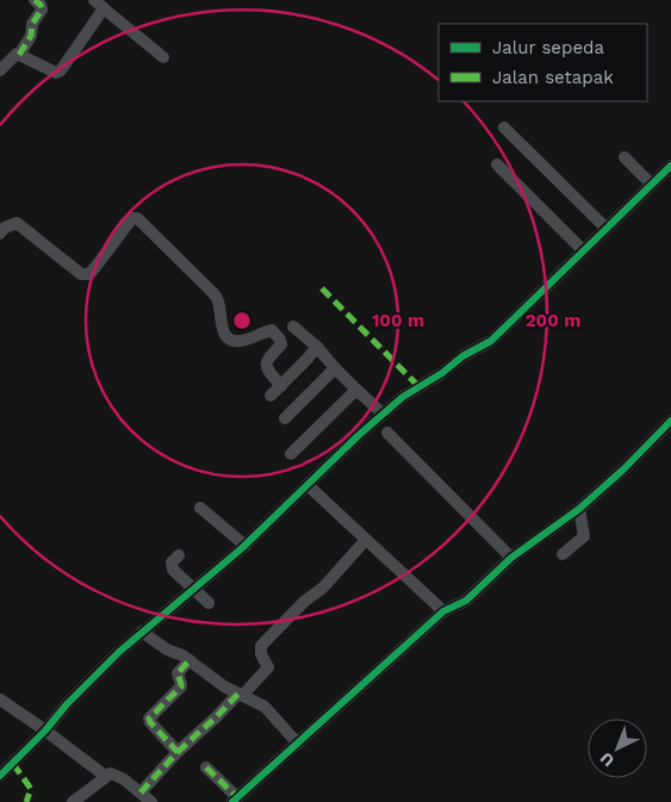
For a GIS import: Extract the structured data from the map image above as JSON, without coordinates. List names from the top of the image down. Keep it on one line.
{"legend":["Jalur sepeda","Jalan setapak"],"north":"bottom left","rings":["100 m","200 m"]}
